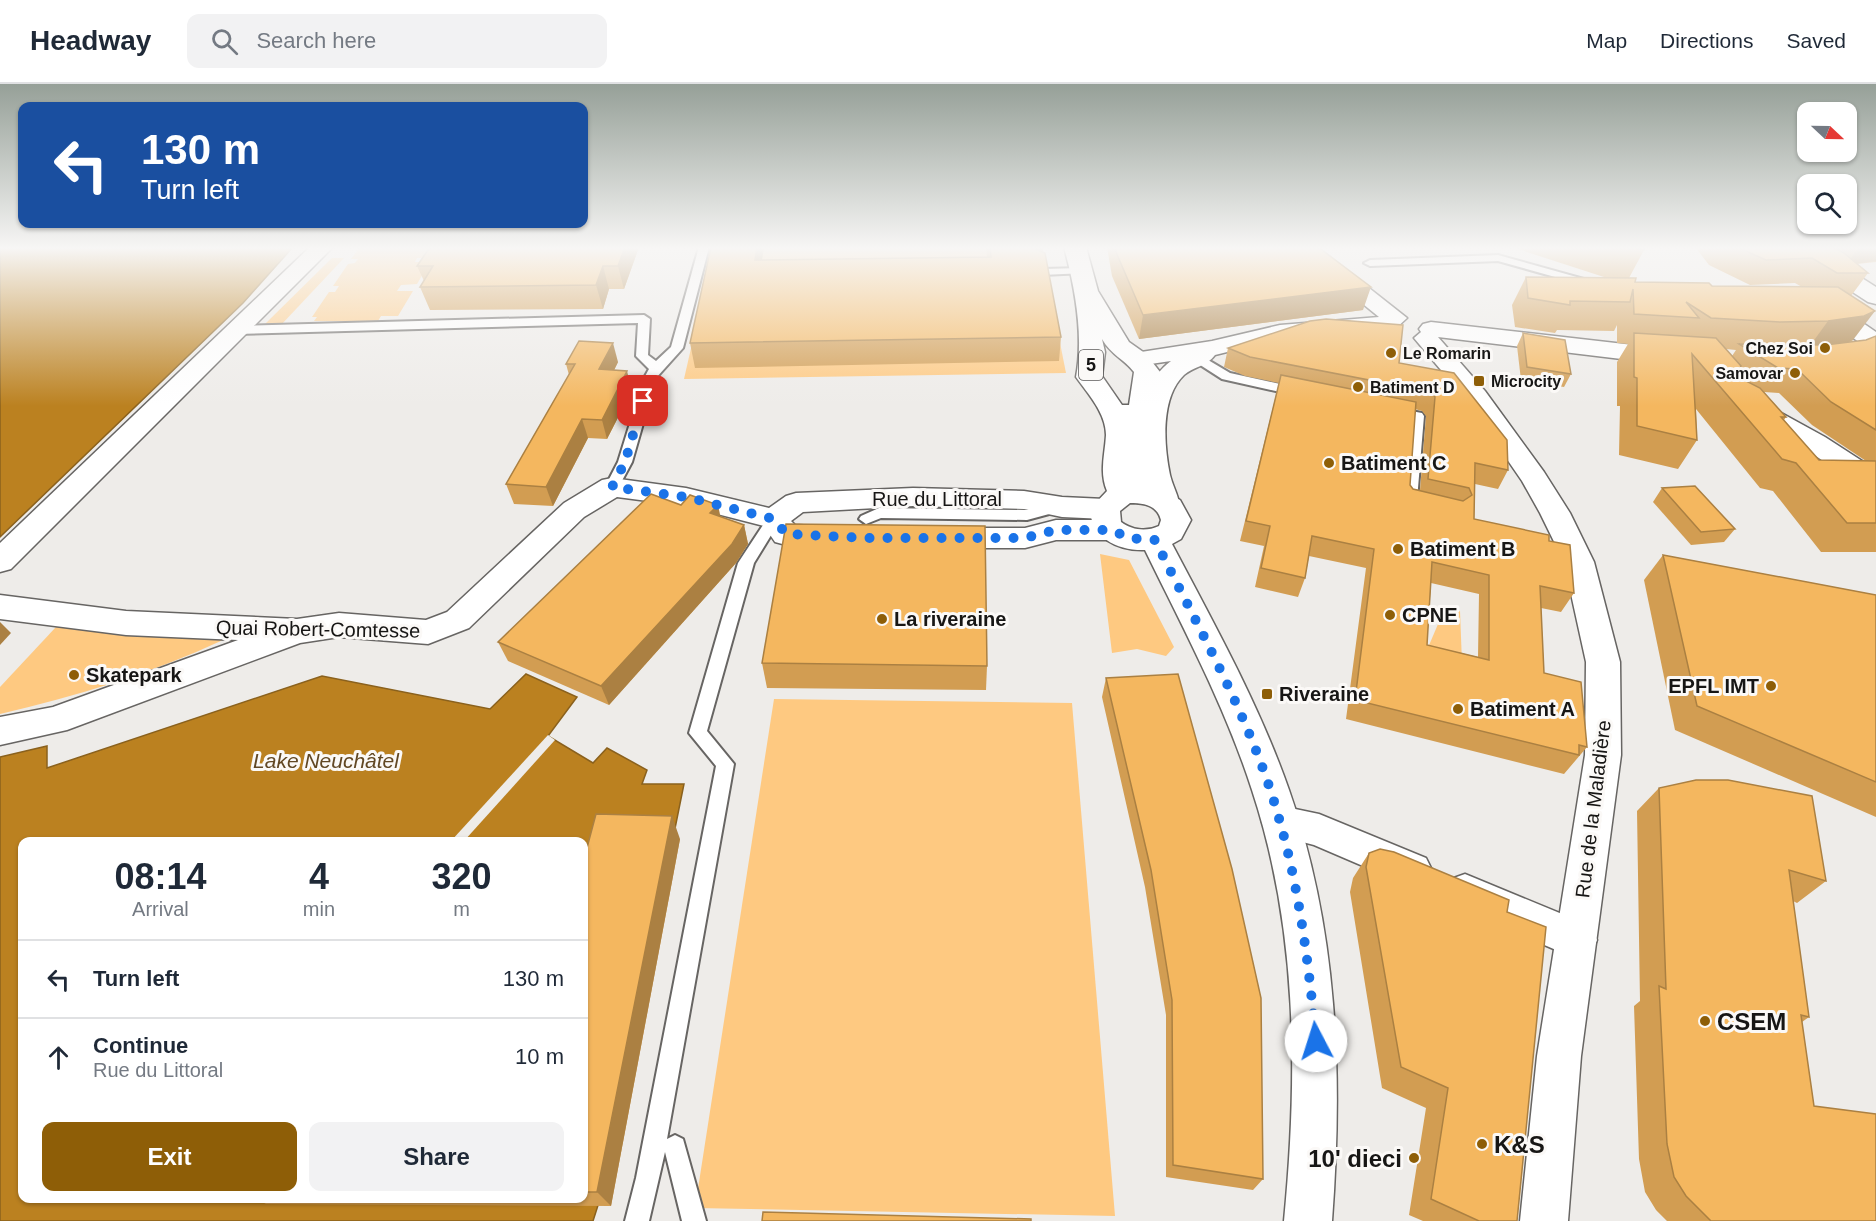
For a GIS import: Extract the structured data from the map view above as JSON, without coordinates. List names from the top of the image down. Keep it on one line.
{"streets":{"street":["5","Rue du Littoral","Quai Robert-Comtesse","Rue de la Maladière"]},"crossings":[["Rue du Littoral","Quai Robert-Comtesse"]],"water":["Lake Neuchâtel"],"places":{"other":["Chez Soi","Le Romarin","Samovar","Batiment D","Batiment C","Batiment B","CPNE","La riveraine","Skatepark","EPFL IMT","Batiment A","CSEM","K&S","10' dieci"],"transit":["Microcity","Riveraine"]},"north":"right","page":{"header":"Headway","search":"Search here","nav":["Map","Directions","Saved"],"turn":["130 m","Turn left"],"eta":["08:14","Arrival","4","min","320","m"],"list":[{"name":"Turn left","value":"130 m"},{"name":"Continue","note":"Rue du Littoral","value":"10 m"}],"buttons":["Exit","Share"]}}
